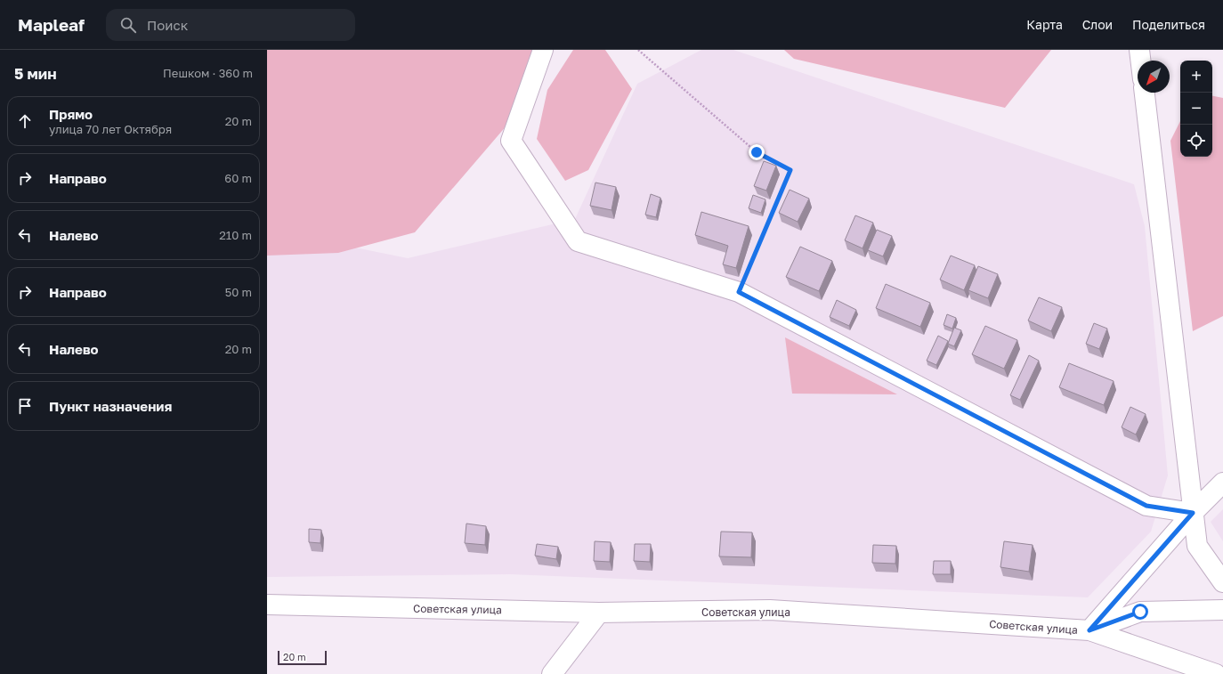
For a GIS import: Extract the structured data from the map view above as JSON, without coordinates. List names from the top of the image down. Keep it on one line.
{"streets":{"street":["Советская улица"]},"scale_bar":"20 m","north":"bottom left","page":{"header":"Mapleaf","search":"Поиск","nav":["Карта","Слои","Поделиться"],"heading":["5 мин","Пешком · 360 m"],"map_buttons":["+","−"],"list":[["Прямо","улица 70 лет Октября","20 m"],["Направо","60 m"],["Налево","210 m"],["Направо","50 m"],["Налево","20 m"],"Пункт назначения"],"scale":"20 m"}}
